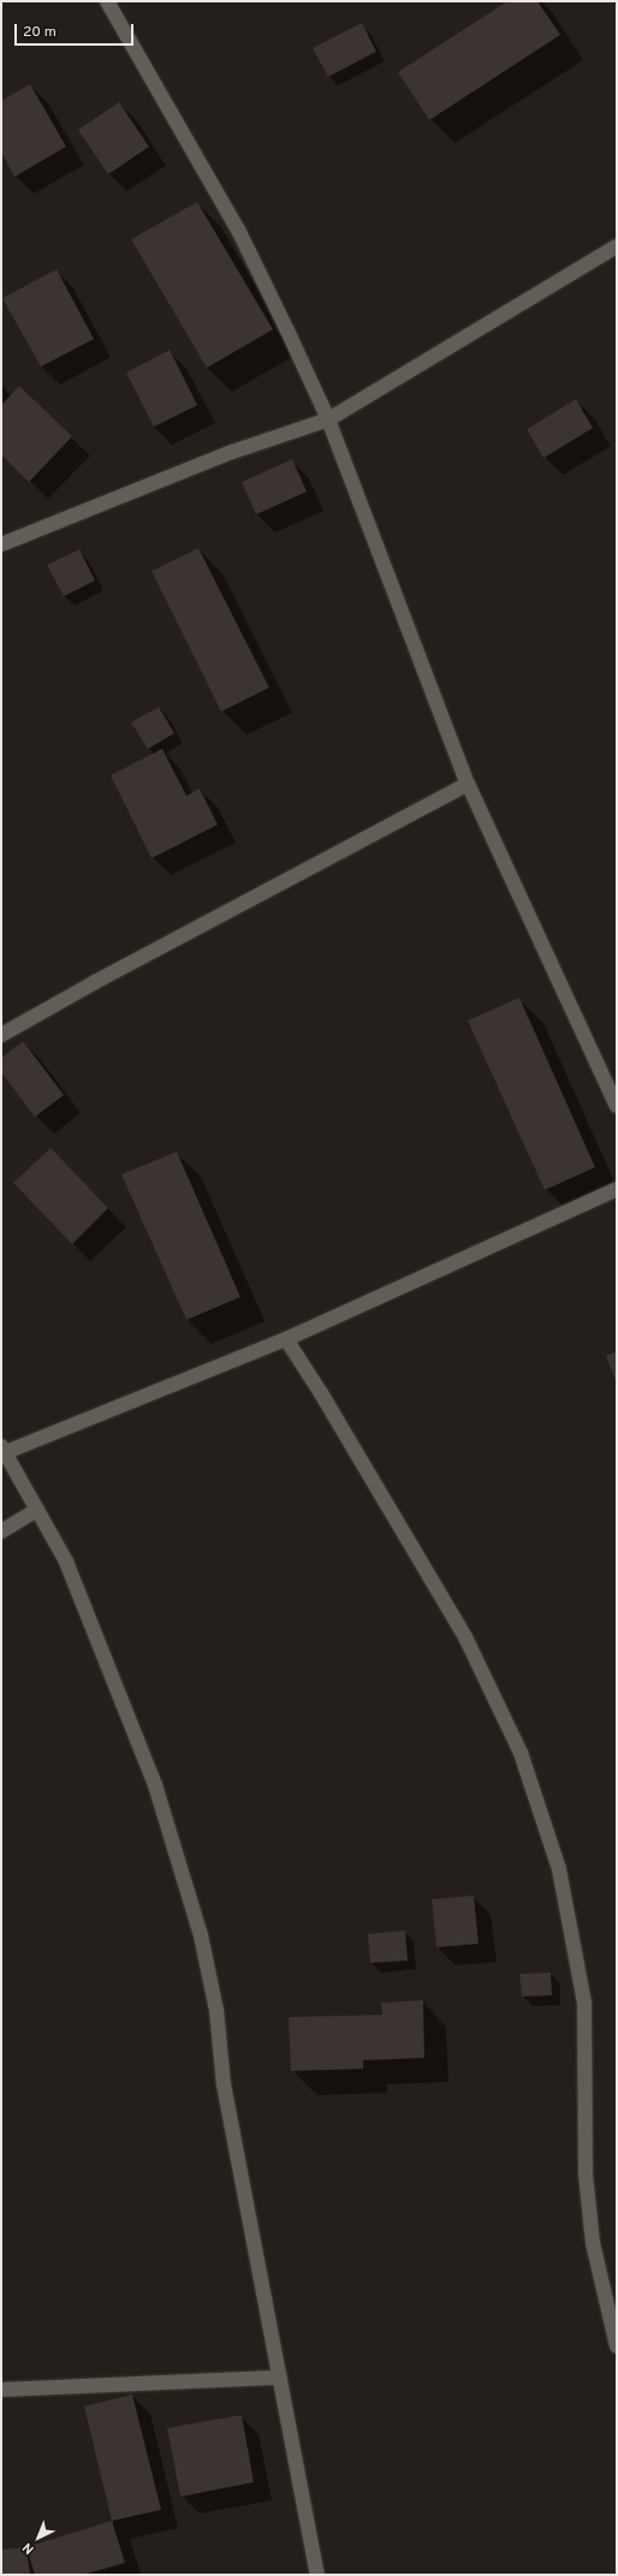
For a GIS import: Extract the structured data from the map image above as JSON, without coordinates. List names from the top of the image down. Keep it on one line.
{"scale_bar":"20 m","north":"bottom left"}
